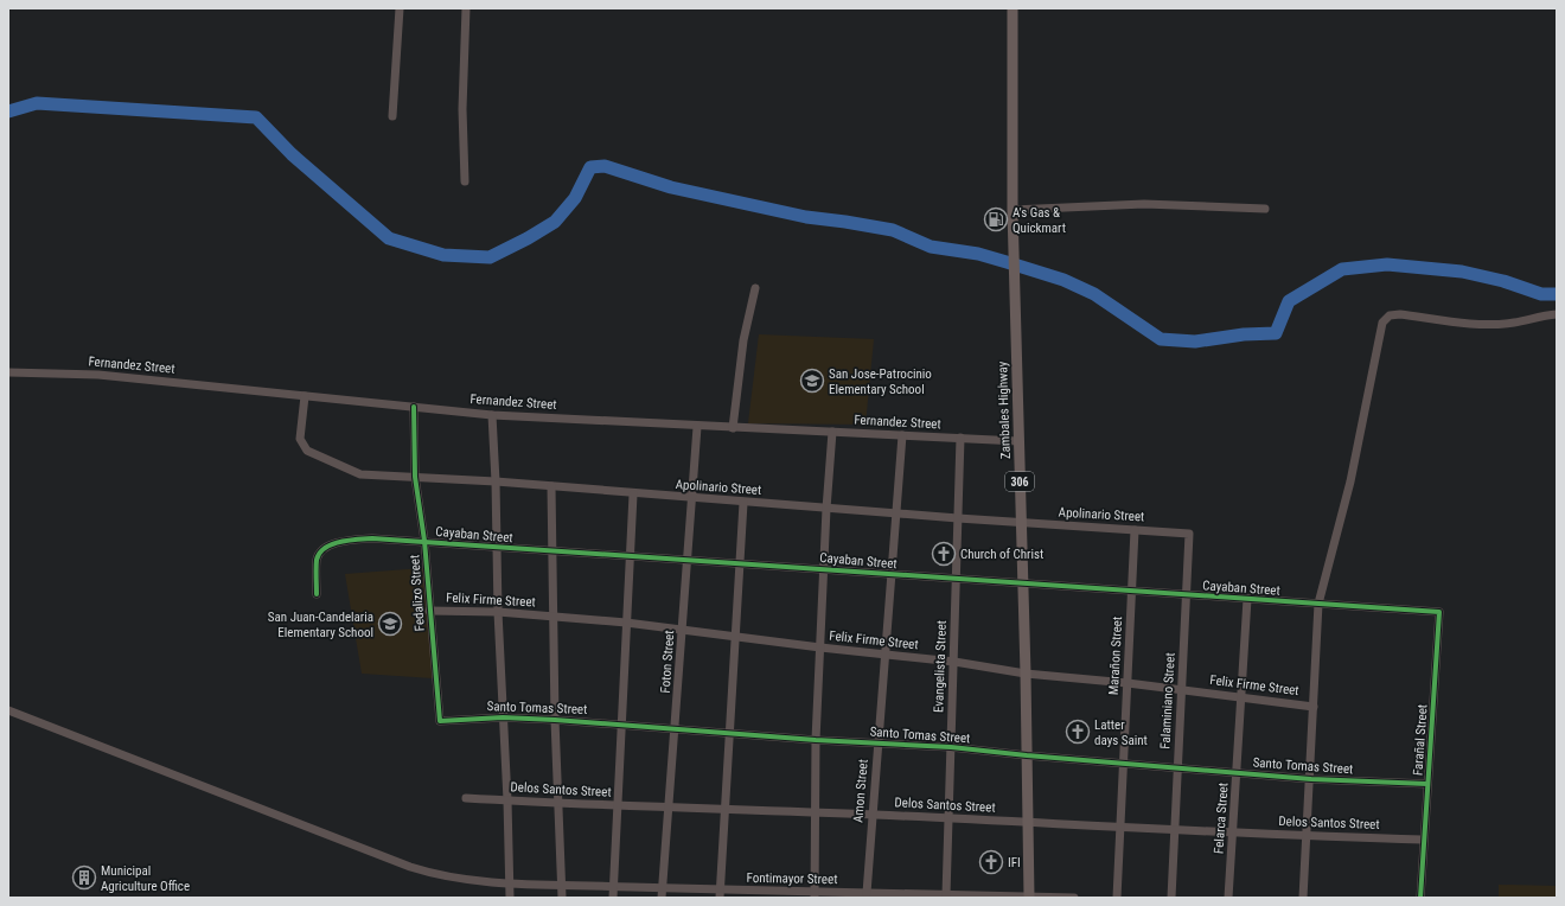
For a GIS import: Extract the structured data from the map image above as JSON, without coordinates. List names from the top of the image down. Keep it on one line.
{"streets":{"main road":["Zambales Highway","306"],"street":["Fernandez Street","Apolinario Street","Cayaban Street","Fedalizo Street","Felix Firme Street","Marañon Street","Foton Street","Evangelista Street","Falaminiano Street","Santo Tomas Street","Farañal Street","Delos Santos Street","Amon Street","Felarca Street","Fontimayor Street"]},"crossings":[["Fernandez Street","Zambales Highway"],["Fernandez Street","Apolinario Street"],["Fernandez Street","Fedalizo Street"],["Fernandez Street","Foton Street"],["Fernandez Street","Evangelista Street"],["Fernandez Street","Amon Street"],["Zambales Highway","Apolinario Street"],["Zambales Highway","Cayaban Street"],["Zambales Highway","Felix Firme Street"],["Zambales Highway","Santo Tomas Street"],["Zambales Highway","Delos Santos Street"],["Zambales Highway","Fontimayor Street"],["Apolinario Street","Fedalizo Street"],["Apolinario Street","Marañon Street"],["Apolinario Street","Foton Street"],["Apolinario Street","Evangelista Street"],["Apolinario Street","Falaminiano Street"],["Apolinario Street","Amon Street"],["Cayaban Street","Fedalizo Street"],["Cayaban Street","Marañon Street"],["Cayaban Street","Foton Street"],["Cayaban Street","Evangelista Street"],["Cayaban Street","Falaminiano Street"],["Cayaban Street","Farañal Street"],["Cayaban Street","Amon Street"],["Cayaban Street","Felarca Street"],["Fedalizo Street","Felix Firme Street"],["Fedalizo Street","Santo Tomas Street"],["Felix Firme Street","Marañon Street"],["Felix Firme Street","Foton Street"],["Felix Firme Street","Evangelista Street"],["Felix Firme Street","Falaminiano Street"],["Felix Firme Street","Amon Street"],["Felix Firme Street","Felarca Street"],["Marañon Street","Santo Tomas Street"],["Marañon Street","Delos Santos Street"],["Foton Street","Santo Tomas Street"],["Foton Street","Delos Santos Street"],["Foton Street","Fontimayor Street"],["Evangelista Street","Santo Tomas Street"],["Evangelista Street","Delos Santos Street"],["Evangelista Street","Fontimayor Street"],["Falaminiano Street","Santo Tomas Street"],["Falaminiano Street","Delos Santos Street"],["Santo Tomas Street","Farañal Street"],["Santo Tomas Street","Amon Street"],["Santo Tomas Street","Felarca Street"],["Farañal Street","Delos Santos Street"],["Delos Santos Street","Amon Street"],["Delos Santos Street","Felarca Street"],["Amon Street","Fontimayor Street"]],"places":{"fuel station":["A's Gas & Quickmart"],"school or university":["San Jose-Patrocinio Elementary School","San Juan-Candelaria Elementary School"],"church":["Church of Christ","Latter days Saint","IFI"],"building":["Municipal Agriculture Office"]}}
